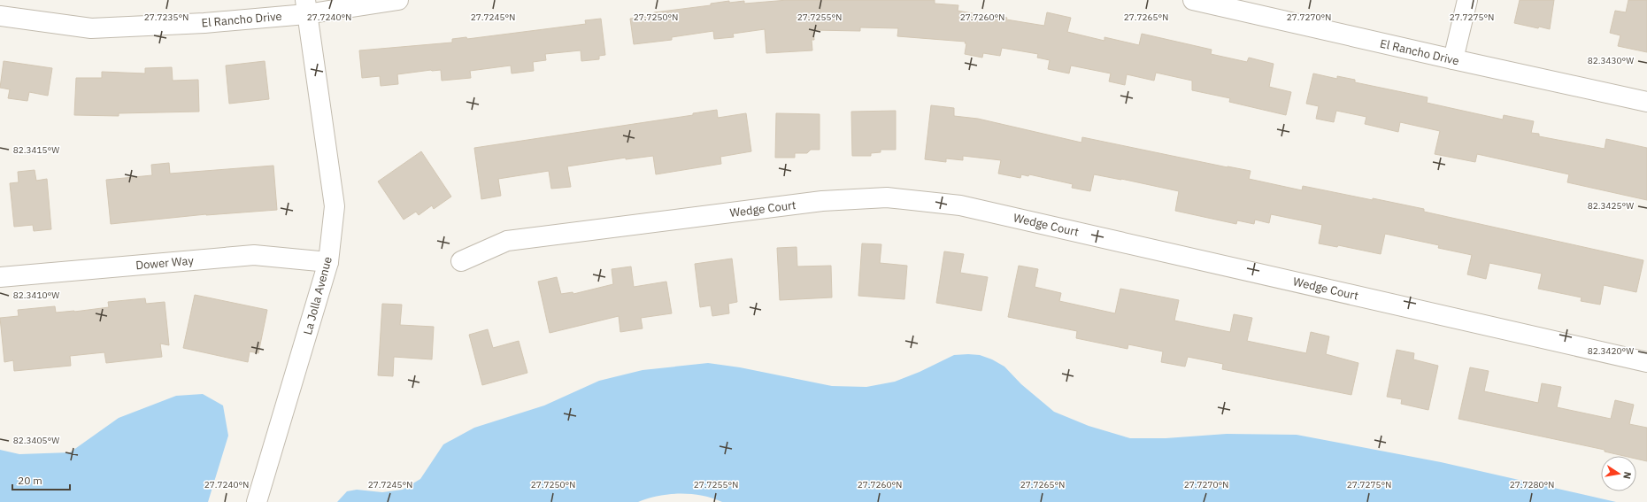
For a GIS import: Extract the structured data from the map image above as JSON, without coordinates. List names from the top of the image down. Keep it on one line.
{"streets":{"street":["El Rancho Drive","Wedge Court","Dower Way","La Jolla Avenue"]},"crossings":[["El Rancho Drive","La Jolla Avenue"],["Dower Way","La Jolla Avenue"]],"scale_bar":"20 m","north":"right","coordinates":["27.7235°N","27.7240°N","27.7245°N","27.7250°N","27.7255°N","27.7260°N","27.7265°N","27.7270°N","27.7275°N","82.3430°W","82.3415°W","82.3425°W","82.3410°W","82.3420°W","82.3405°W","27.7280°N"]}
